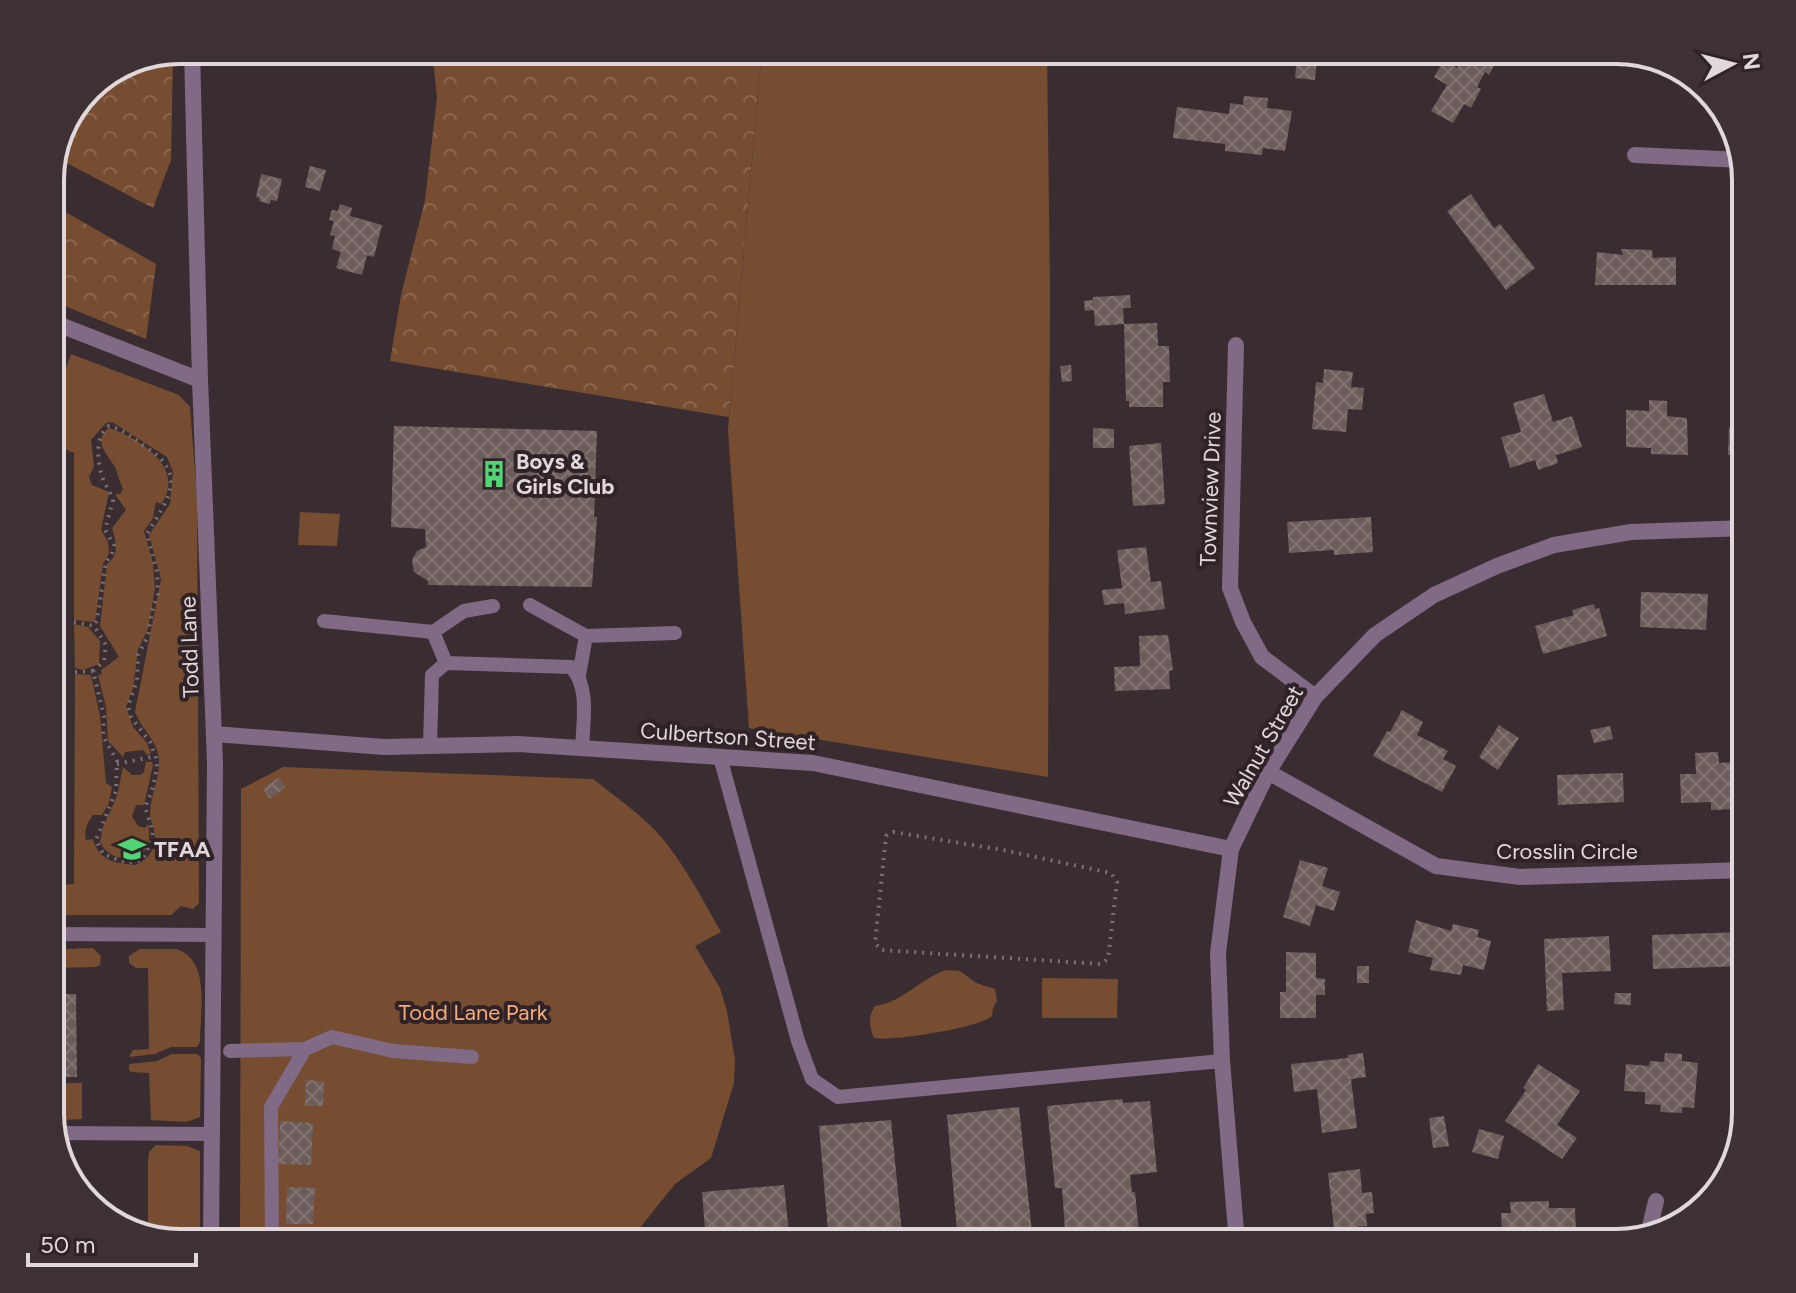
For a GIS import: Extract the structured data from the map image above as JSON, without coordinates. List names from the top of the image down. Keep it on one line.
{"streets":{"street":["Townview Drive","Todd Lane","Culbertson Street","Walnut Street","Crosslin Circle"]},"crossings":[["Townview Drive","Walnut Street"],["Todd Lane","Culbertson Street"],["Culbertson Street","Walnut Street"],["Walnut Street","Crosslin Circle"]],"parks":["Todd Lane Park"],"places":{"building":["Boys & Girls Club"],"school or university":["TFAA"]},"scale_bar":"50 m","north":"right"}
